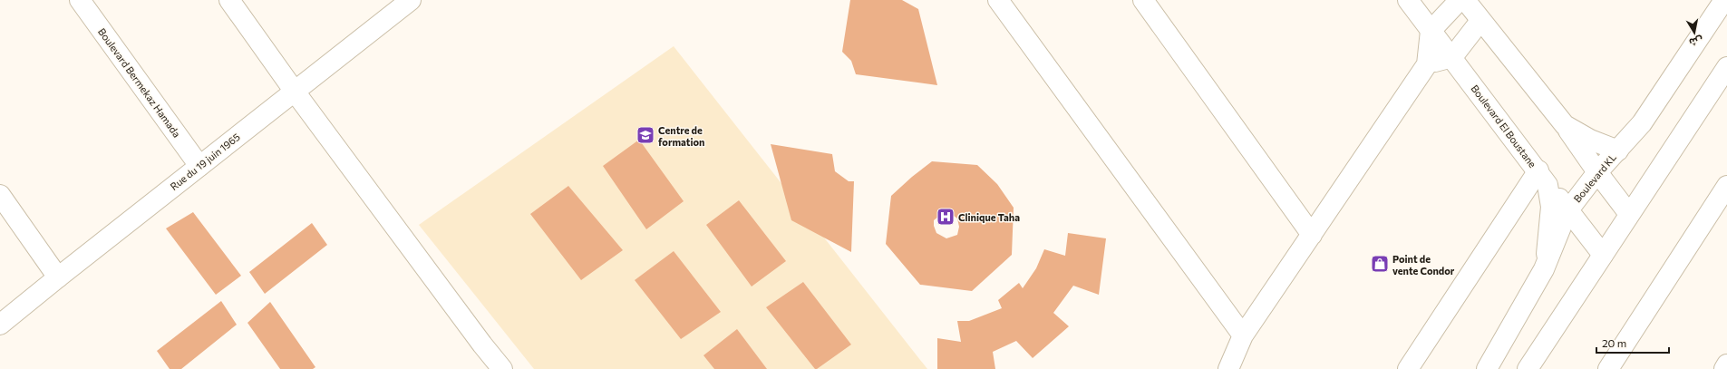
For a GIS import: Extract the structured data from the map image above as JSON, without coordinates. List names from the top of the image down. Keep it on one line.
{"streets":{"street":["Boulevard Bermekaz Hamada","Boulevard El Boustane","Rue du 19 juin 1965","Boulevard KL"]},"crossings":[["Boulevard Bermekaz Hamada","Rue du 19 juin 1965"],["Boulevard El Boustane","Boulevard KL"]],"places":{"school or university":["Centre de formation"],"hospital":["Clinique Taha"],"shop":["Point de vente Condor"]},"scale_bar":"20 m","north":"bottom"}
